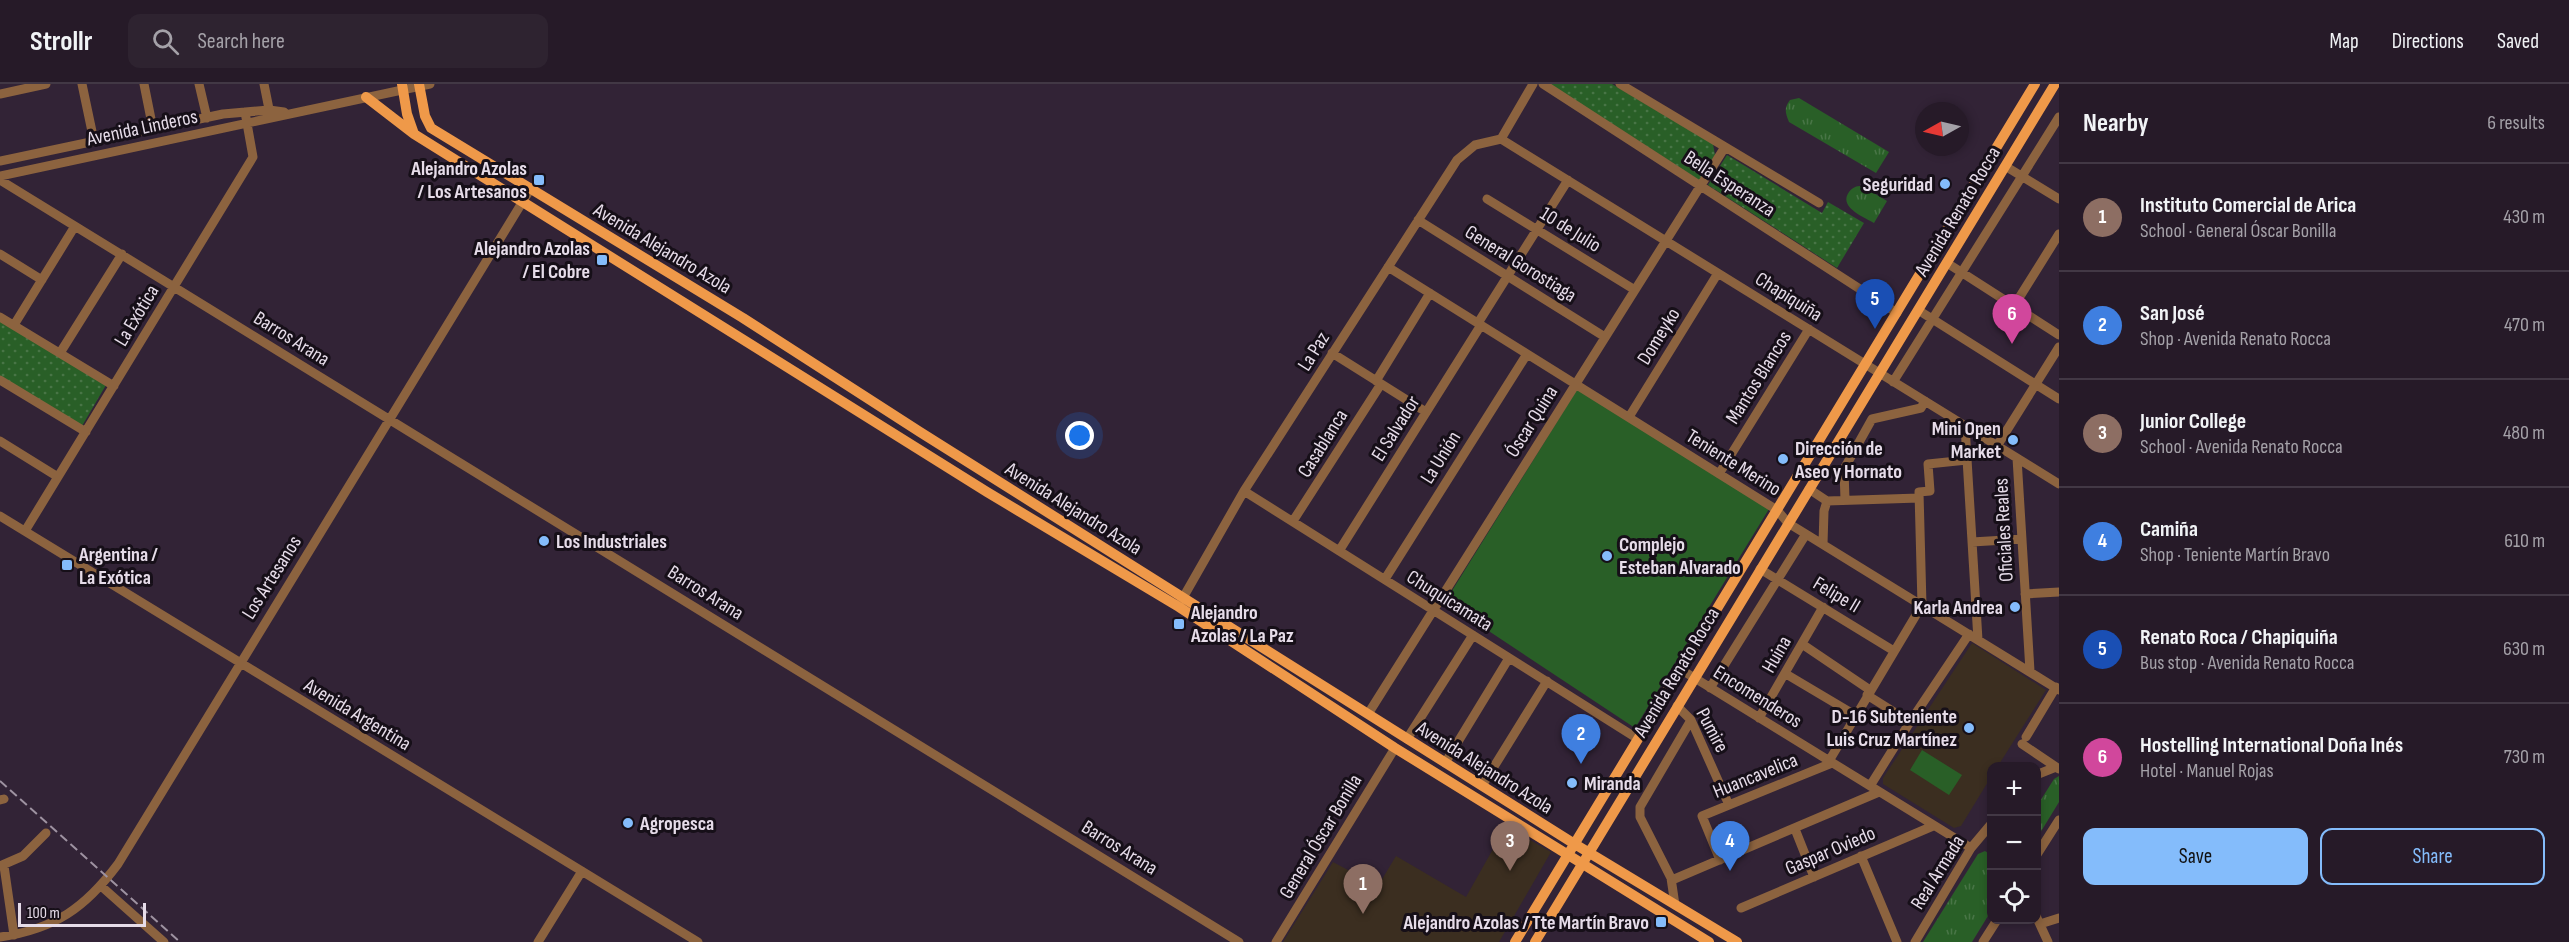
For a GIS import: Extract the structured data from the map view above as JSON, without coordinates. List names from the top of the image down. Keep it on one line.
{"streets":{"main road":["Avenida Renato Rocca","Avenida Alejandro Azola"],"street":["Avenida Linderos","Bella Esperanza","10 de Julio","General Gorostiaga","Chapiquiña","La Exótica","Domeyko","Barros Arana","La Paz","Mantos Blancos","Óscar Quina","El Salvador","Casablanca","La Unión","Teniente Merino","Oficiales Reales","Los Artesanos","Felipe II","Chuquicamata","Huina","Encomenderos","Avenida Argentina","Pumire","Huancavelica","General Óscar Bonilla","Gaspar Oviedo","Real Armada"]},"crossings":[["Avenida Linderos","Avenida Alejandro Azola"],["Avenida Linderos","La Exótica"],["Avenida Linderos","Barros Arana"],["Bella Esperanza","Avenida Renato Rocca"],["Bella Esperanza","Óscar Quina"],["Avenida Renato Rocca","Avenida Alejandro Azola"],["Avenida Renato Rocca","Chapiquiña"],["Avenida Renato Rocca","Teniente Merino"],["Avenida Renato Rocca","Felipe II"],["Avenida Renato Rocca","Chuquicamata"],["Avenida Renato Rocca","Encomenderos"],["Avenida Renato Rocca","Pumire"],["10 de Julio","Óscar Quina"],["10 de Julio","El Salvador"],["Avenida Alejandro Azola","La Paz"],["Avenida Alejandro Azola","Óscar Quina"],["Avenida Alejandro Azola","Los Artesanos"],["Avenida Alejandro Azola","General Óscar Bonilla"],["General Gorostiaga","La Paz"],["General Gorostiaga","Óscar Quina"],["General Gorostiaga","El Salvador"],["Chapiquiña","Domeyko"],["Chapiquiña","La Paz"],["Chapiquiña","Mantos Blancos"],["Chapiquiña","Óscar Quina"],["Chapiquiña","El Salvador"],["Chapiquiña","Oficiales Reales"],["La Exótica","Barros Arana"],["La Exótica","Avenida Argentina"],["Domeyko","Teniente Merino"],["Barros Arana","Los Artesanos"],["La Paz","Teniente Merino"],["La Paz","Chuquicamata"],["Mantos Blancos","Teniente Merino"],["Óscar Quina","Teniente Merino"],["Óscar Quina","Chuquicamata"],["El Salvador","Teniente Merino"],["El Salvador","Chuquicamata"],["Casablanca","Teniente Merino"],["Casablanca","Chuquicamata"],["La Unión","Teniente Merino"],["La Unión","Chuquicamata"],["Teniente Merino","Oficiales Reales"],["Teniente Merino","Huancavelica"],["Los Artesanos","Avenida Argentina"],["Felipe II","Huina"],["Felipe II","Huancavelica"],["Huina","Encomenderos"],["Encomenderos","Huancavelica"],["Encomenderos","Gaspar Oviedo"],["Encomenderos","Real Armada"],["Pumire","Huancavelica"]],"places":{"transit":["Alejandro Azolas / Los Artesanos","Alejandro Azolas / El Cobre","Argentina / La Exótica","Alejandro Azolas / La Paz","Alejandro Azolas / Tte Martín Bravo"],"other":["Seguridad","Mini Open Market","Dirección de Aseo y Hornato","Los Industriales","Complejo Esteban Alvarado","Karla Andrea","D-16 Subteniente Luis Cruz Martínez","Miranda","Agropesca"]},"scale_bar":"100 m","north":"left","page":{"header":"Strollr","search":"Search here","nav":["Map","Directions","Saved"],"heading":["Nearby","6 results"],"list":[{"mark":"1","name":"Instituto Comercial de Arica","note":"School · General Óscar Bonilla","value":"430 m"},{"mark":"2","name":"San José","note":"Shop · Avenida Renato Rocca","value":"470 m"},{"mark":"3","name":"Junior College","note":"School · Avenida Renato Rocca","value":"480 m"},{"mark":"4","name":"Camiña","note":"Shop · Teniente Martín Bravo","value":"610 m"},{"mark":"5","name":"Renato Roca / Chapiquiña","note":"Bus stop · Avenida Renato Rocca","value":"630 m"},{"mark":"6","name":"Hostelling International Doña Inés","note":"Hotel · Manuel Rojas","value":"730 m"}],"pins":["5","6","2","3","4","1"],"map_buttons":["+","−"],"buttons":["Save","Share"],"scale":"100 m"}}
